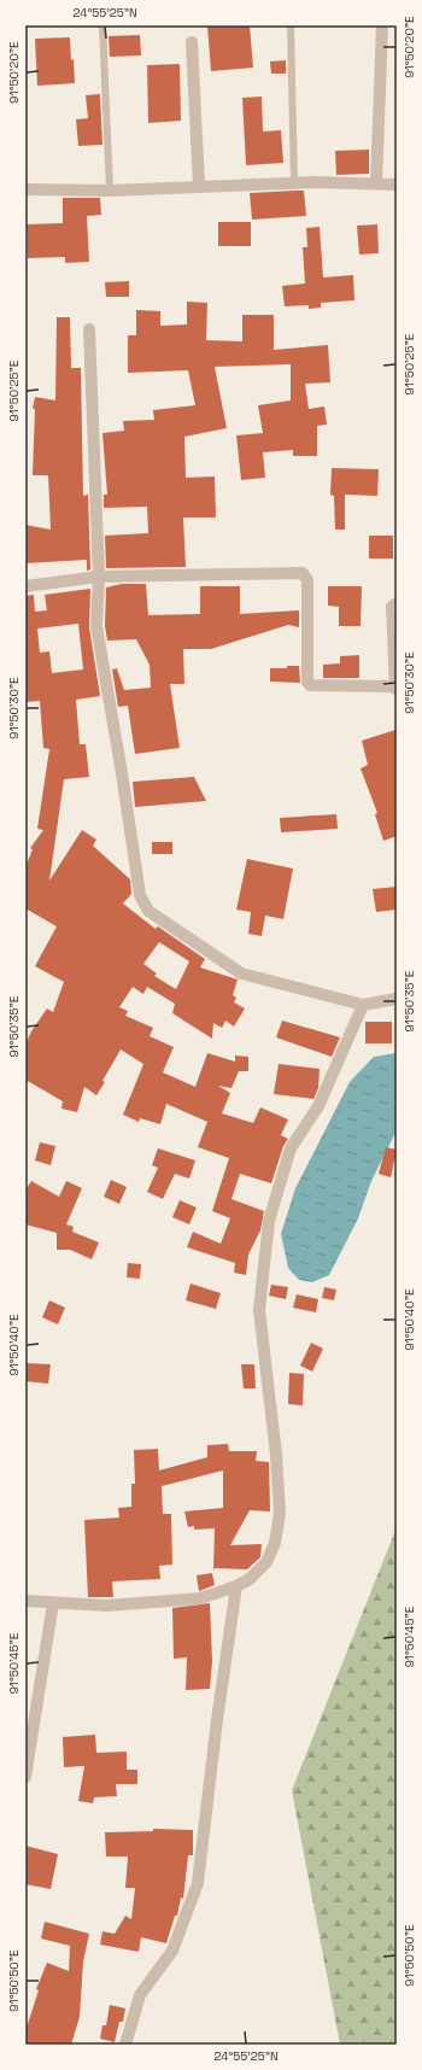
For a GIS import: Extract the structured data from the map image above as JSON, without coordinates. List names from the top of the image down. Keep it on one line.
{"coordinates":["24°55'25\"N","91°50'20\"E","91°50'25\"E","91°50'30\"E","91°50'35\"E","91°50'40\"E","91°50'45\"E","91°50'50\"E"]}
